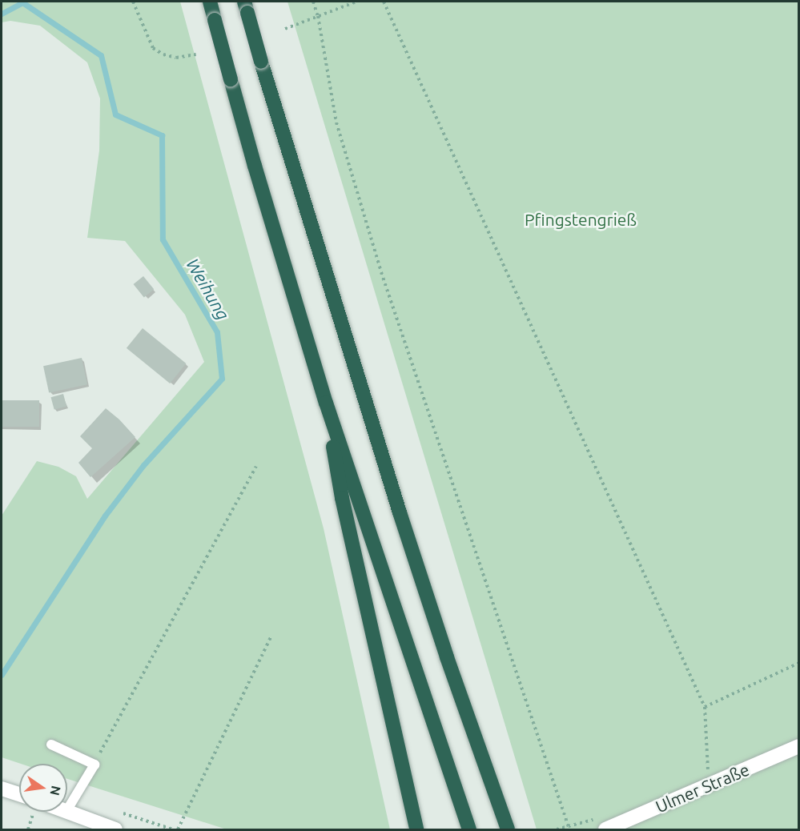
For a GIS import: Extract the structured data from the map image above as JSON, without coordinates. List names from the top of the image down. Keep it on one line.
{"streets":{"main road":["Ulmer Straße"]},"water":["Weihung"],"parks":["Pfingstengrieß"],"north":"right"}
